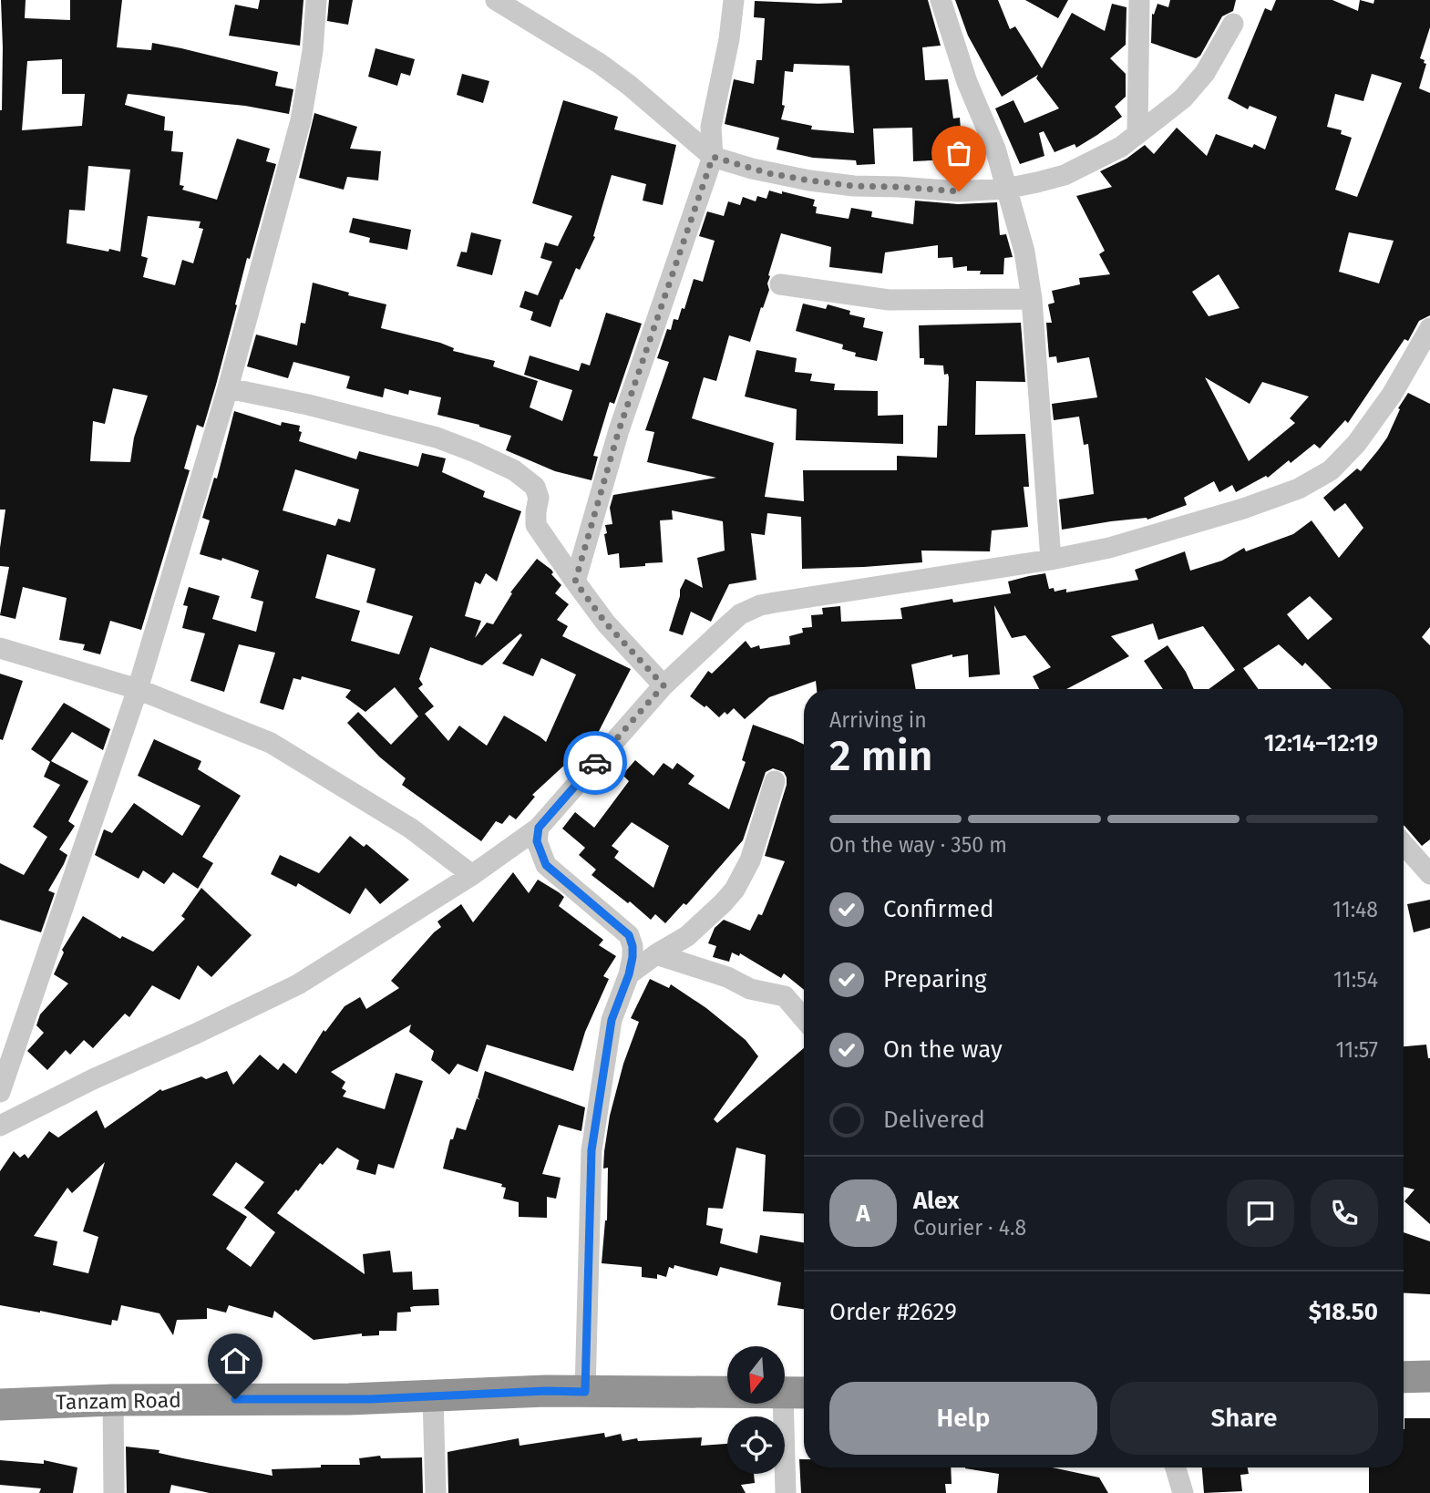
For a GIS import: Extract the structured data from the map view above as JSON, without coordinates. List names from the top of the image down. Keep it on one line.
{"streets":{"highway":["Tanzam Road"]},"north":"bottom","page":{"heading":["2 min","Arriving in","12:14–12:19"],"panel":["Alex","Courier · 4.8","Order #2629","$18.50"],"bar":"On the way · 350 m","list":[["Confirmed","11:48"],["Preparing","11:54"],["On the way","11:57"],"Delivered"],"round":"A","buttons":["Help","Share"]}}
